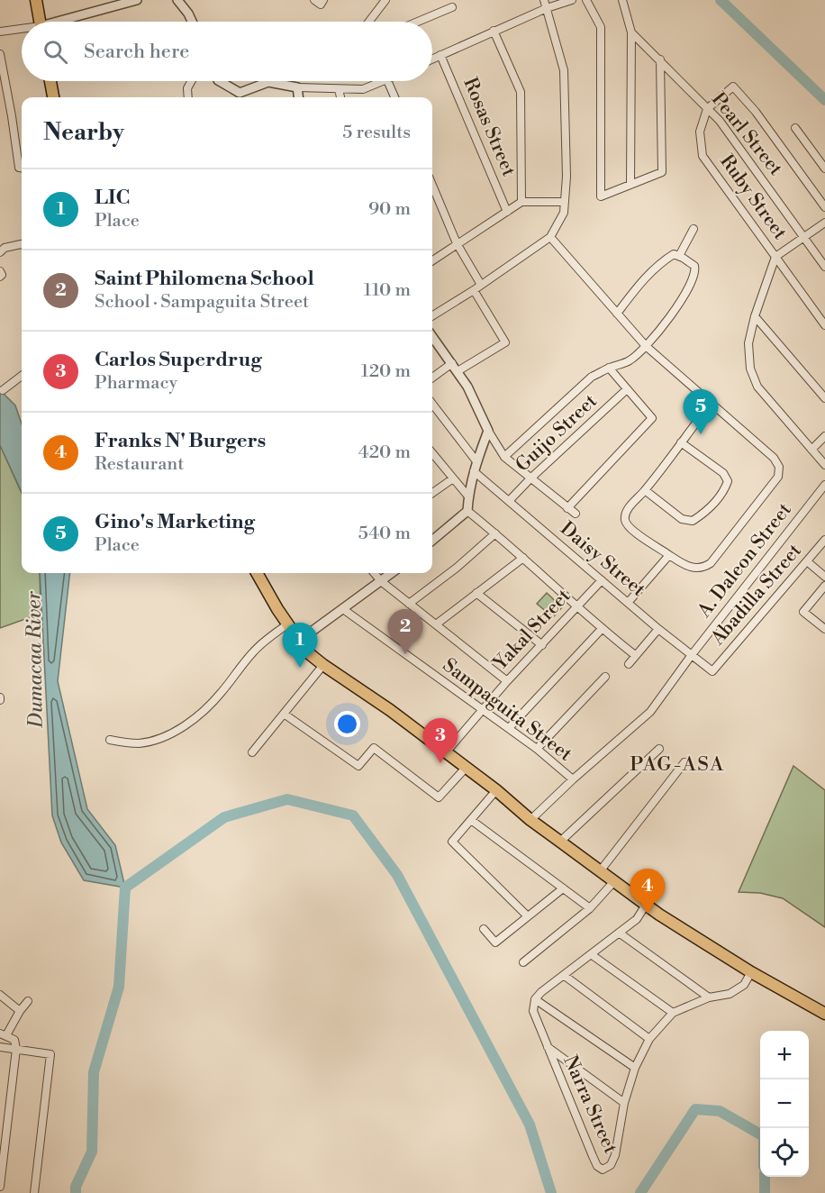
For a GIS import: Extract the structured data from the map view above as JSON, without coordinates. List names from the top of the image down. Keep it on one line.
{"streets":{"street":["Rosas Street","Pearl Street","Ruby Street","Guijo Street","Daisy Street","A. Daleon Street","Abadilla Street","Yakal Street","Sampaguita Street","Narra Street"]},"crossings":[["Pearl Street","Ruby Street"],["Guijo Street","Daisy Street"],["Daisy Street","A. Daleon Street"],["Daisy Street","Abadilla Street"],["Daisy Street","Yakal Street"],["A. Daleon Street","Sampaguita Street"],["Yakal Street","Sampaguita Street"]],"districts":["PAG-ASA"],"water":["Dumacaa River"],"page":{"search":"Search here","heading":["Nearby","5 results"],"list":[{"mark":"1","name":"LIC","note":"Place","value":"90 m"},{"mark":"2","name":"Saint Philomena School","note":"School · Sampaguita Street","value":"110 m"},{"mark":"3","name":"Carlos Superdrug","note":"Pharmacy","value":"120 m"},{"mark":"4","name":"Franks N' Burgers","note":"Restaurant","value":"420 m"},{"mark":"5","name":"Gino's Marketing","note":"Place","value":"540 m"}],"pins":["5","2","1","3","4"],"map_buttons":["+","−"]}}
